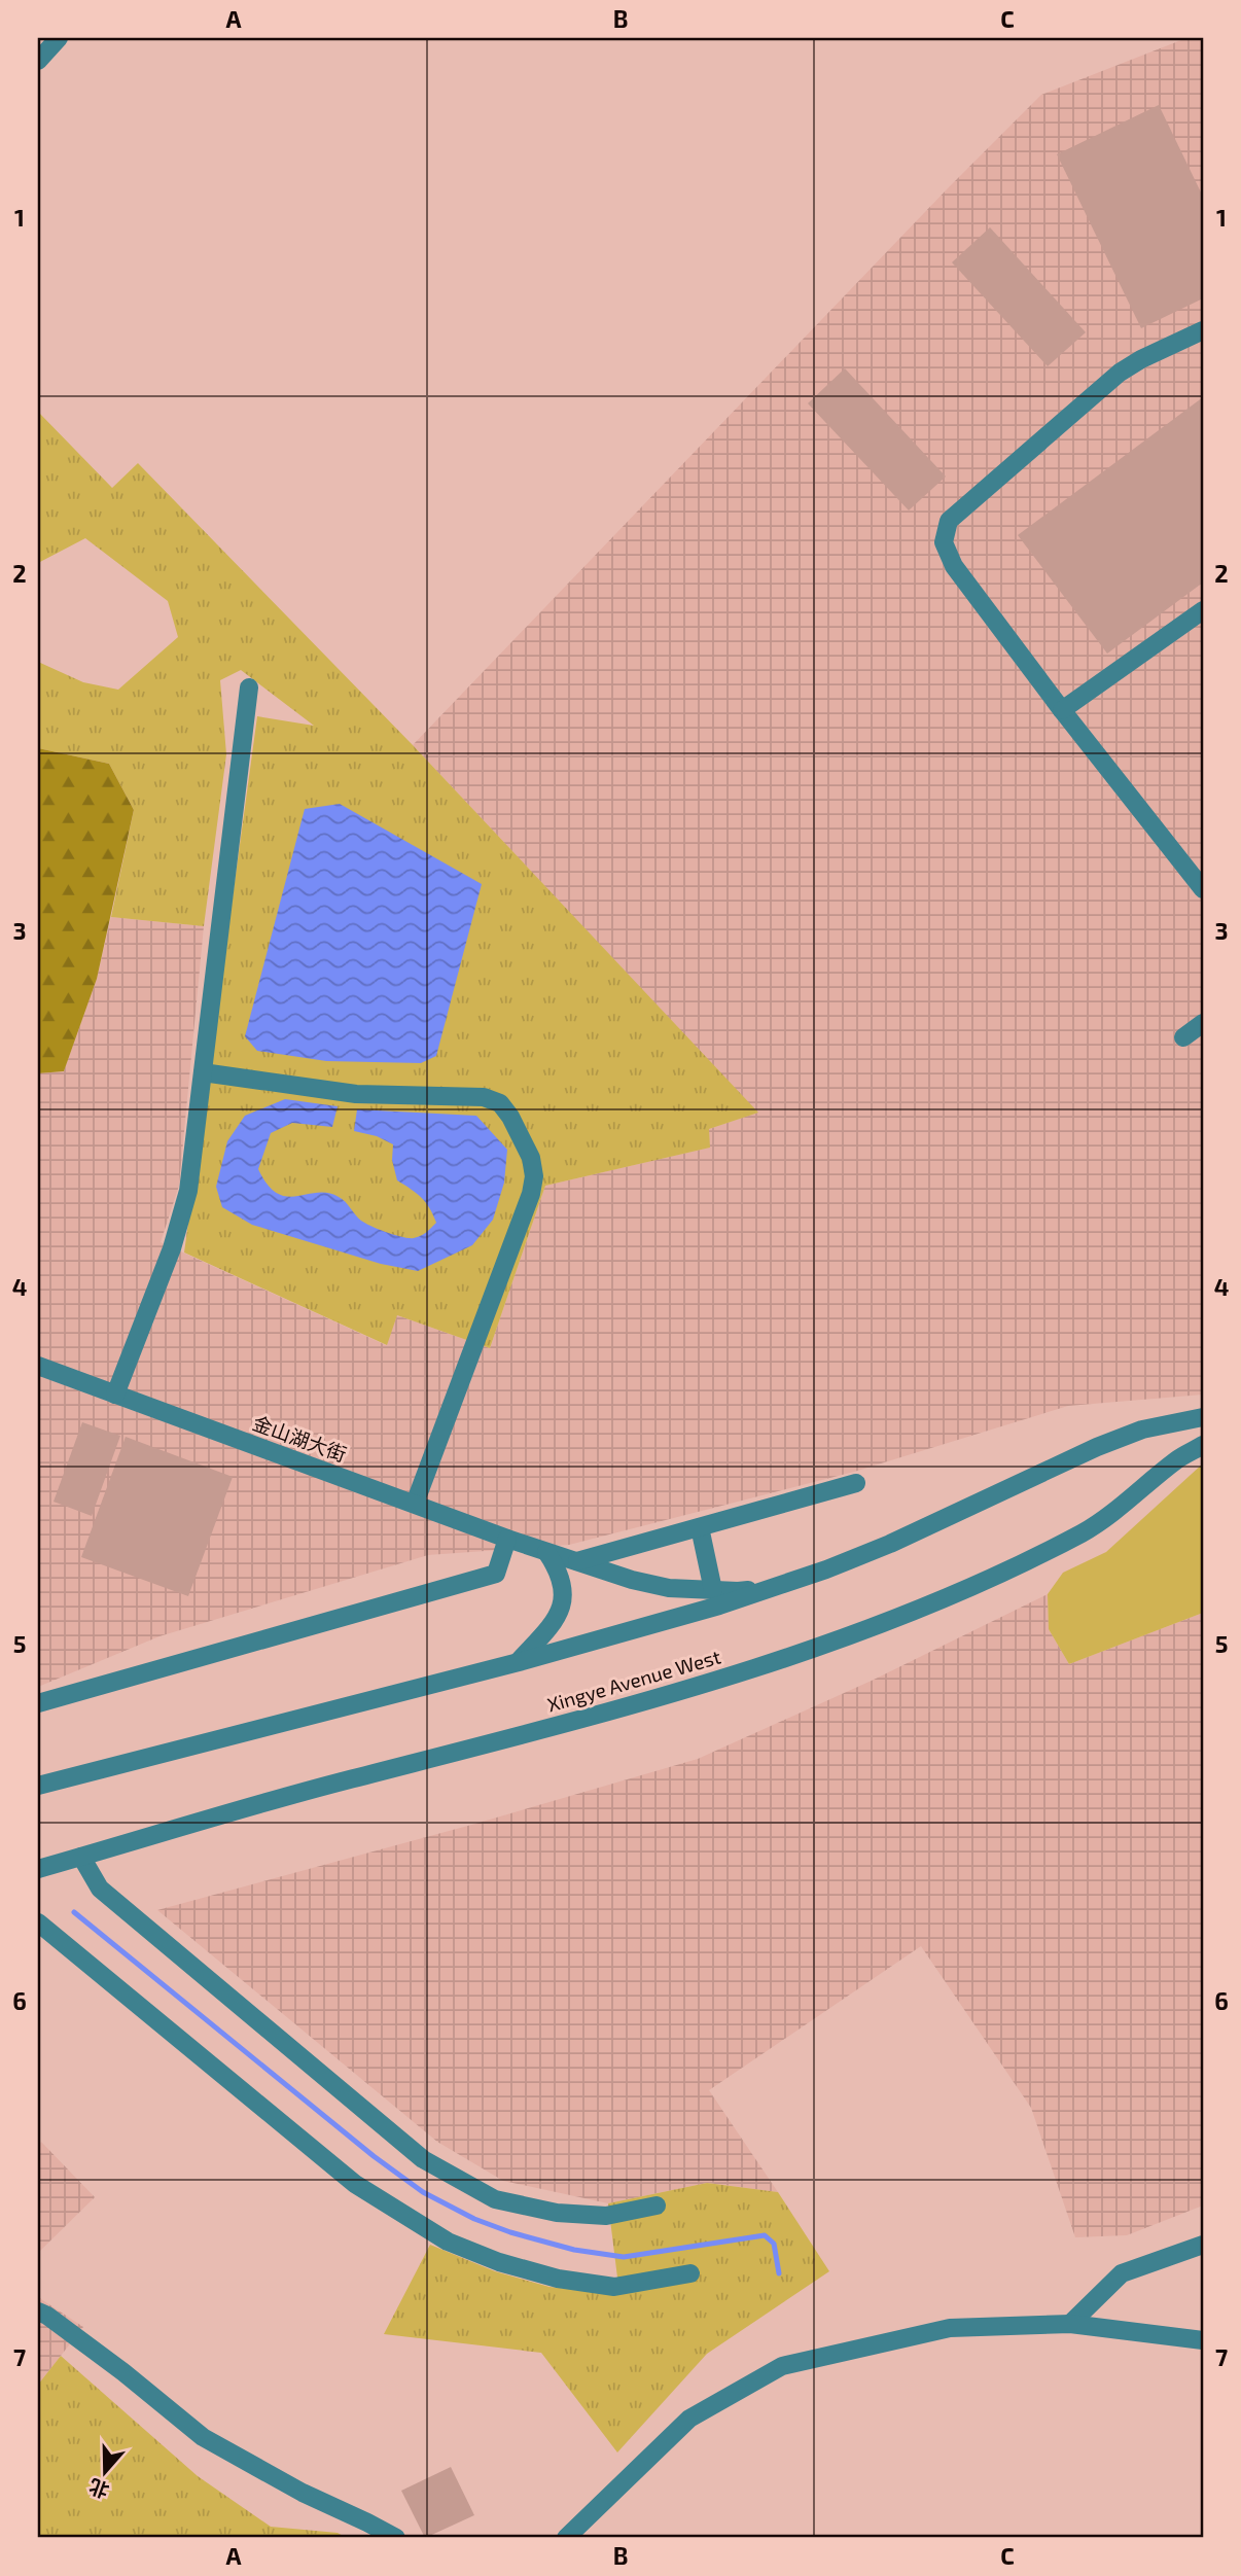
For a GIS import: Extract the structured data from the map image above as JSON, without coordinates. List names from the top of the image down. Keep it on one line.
{"streets":{"street":["金山湖大街","Xingye Avenue West"]},"north":"bottom","grid":{"columns":["A","B","C"],"rows":["1","2","3","4","5","6","7"]}}
